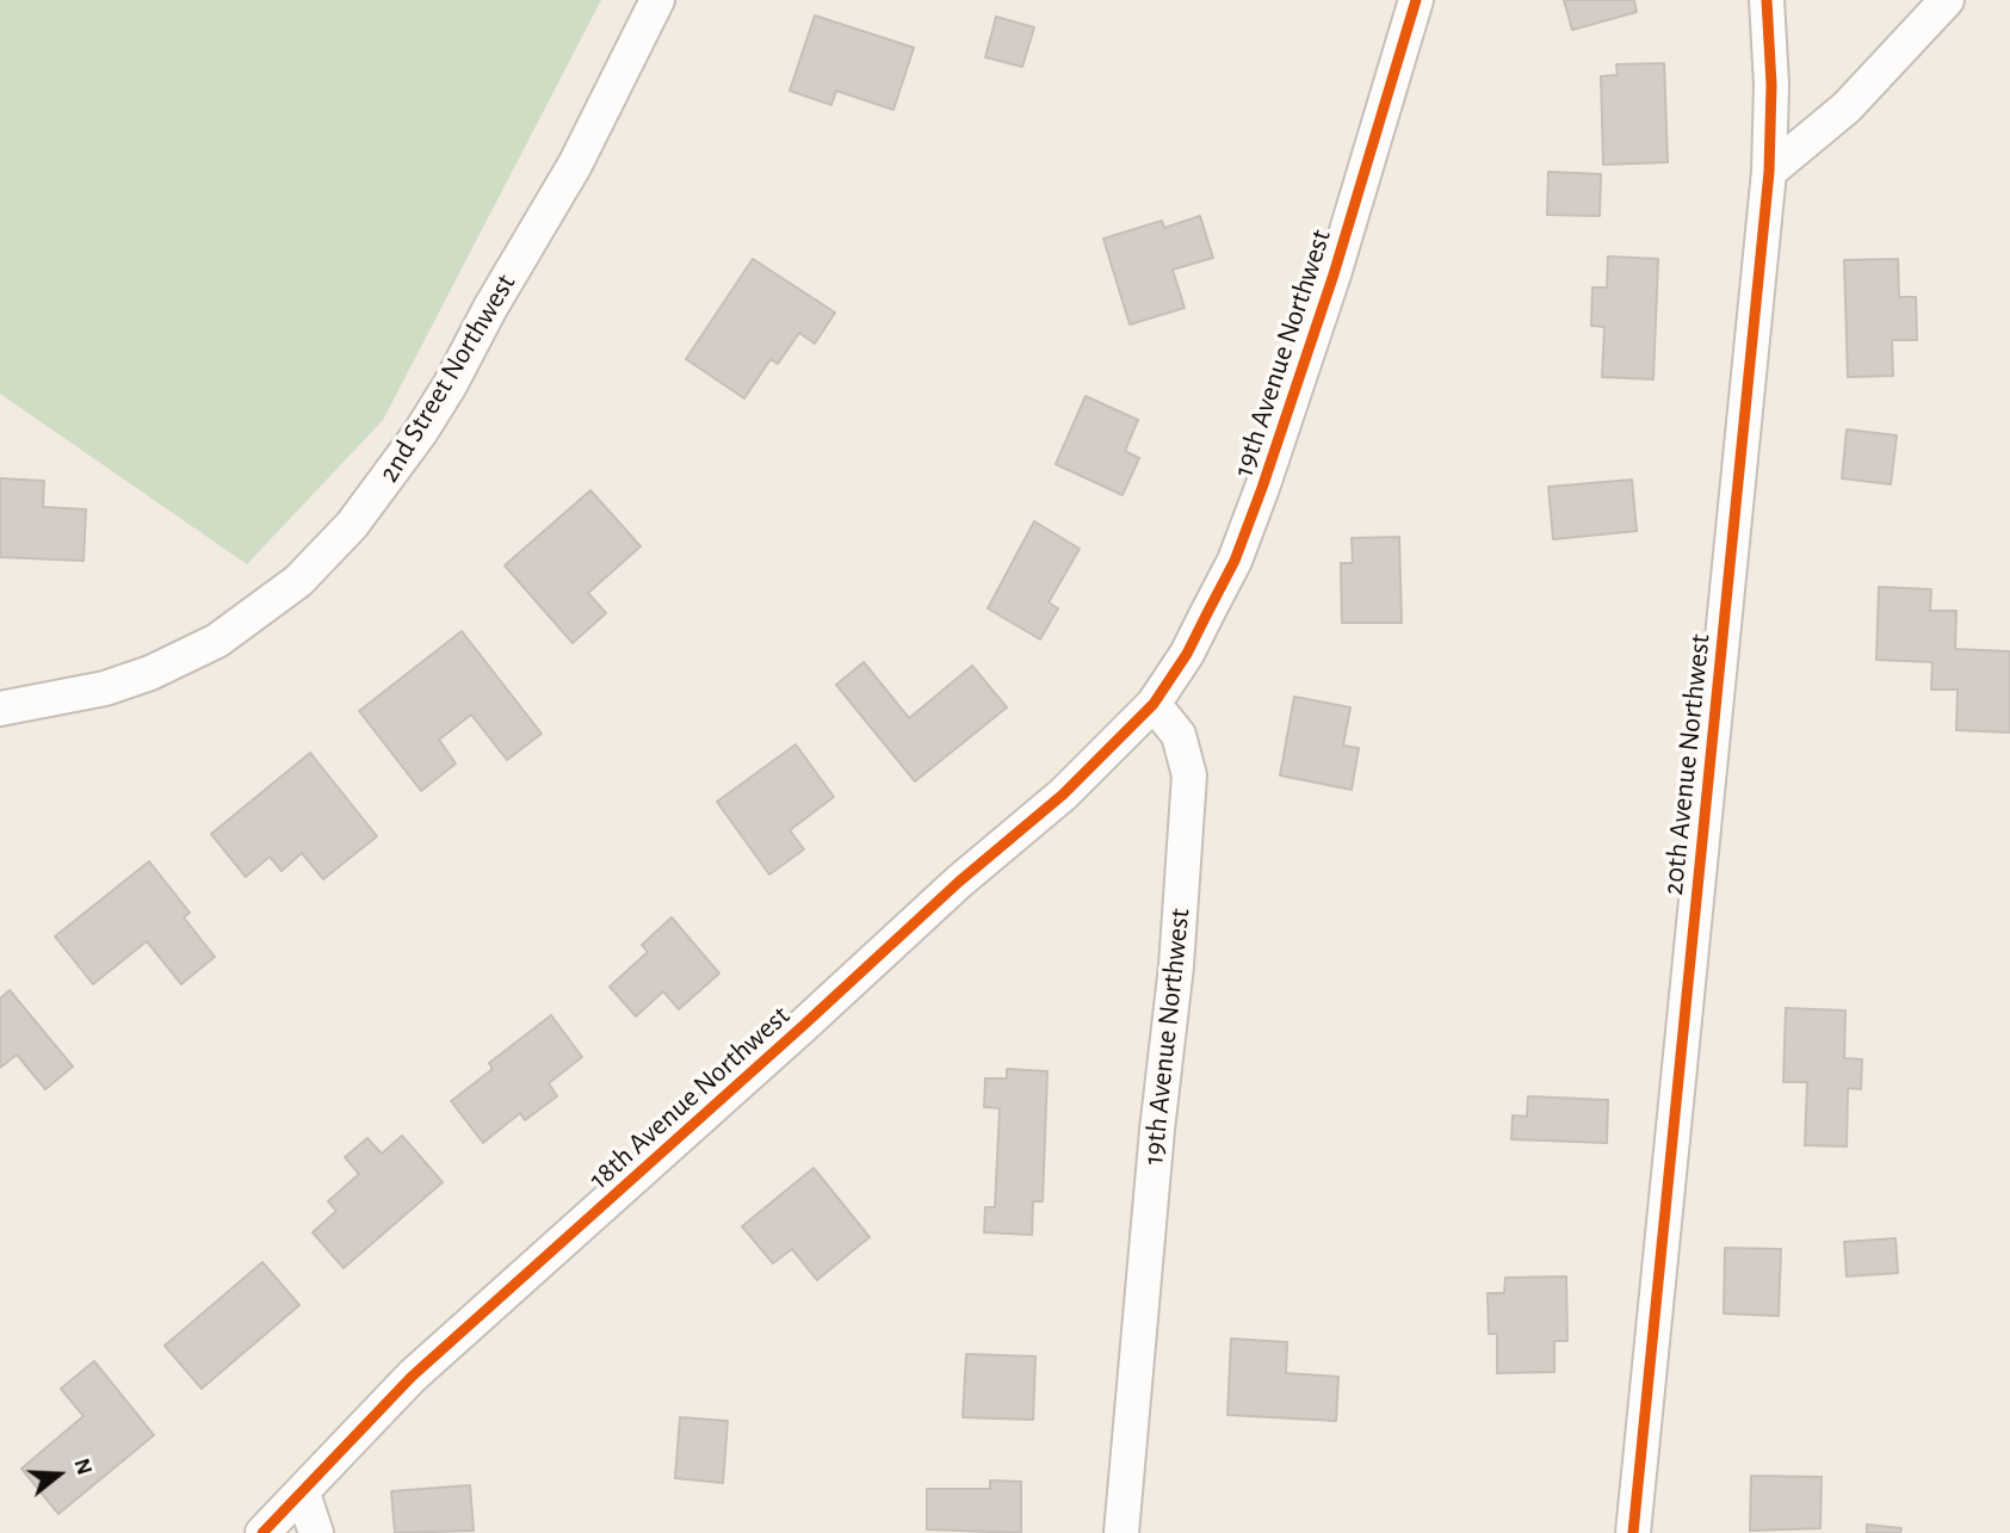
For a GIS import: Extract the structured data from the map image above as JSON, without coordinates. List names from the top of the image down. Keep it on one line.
{"streets":{"street":["19th Avenue Northwest","2nd Street Northwest","20th Avenue Northwest","18th Avenue Northwest"]},"crossings":[["19th Avenue Northwest","18th Avenue Northwest"]],"north":"right"}
